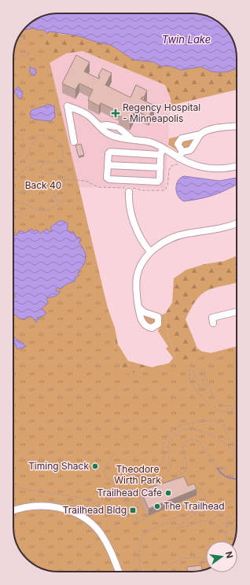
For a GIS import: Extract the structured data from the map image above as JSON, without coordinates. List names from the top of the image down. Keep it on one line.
{"water":["Twin Lake"],"parks":["Back 40","Theodore Wirth Park"],"places":{"health":["Regency Hospital - Minneapolis"],"other":["Timing Shack","Trailhead Cafe","The Trailhead"],"transit":["Trailhead Bldg"]},"north":"right"}
